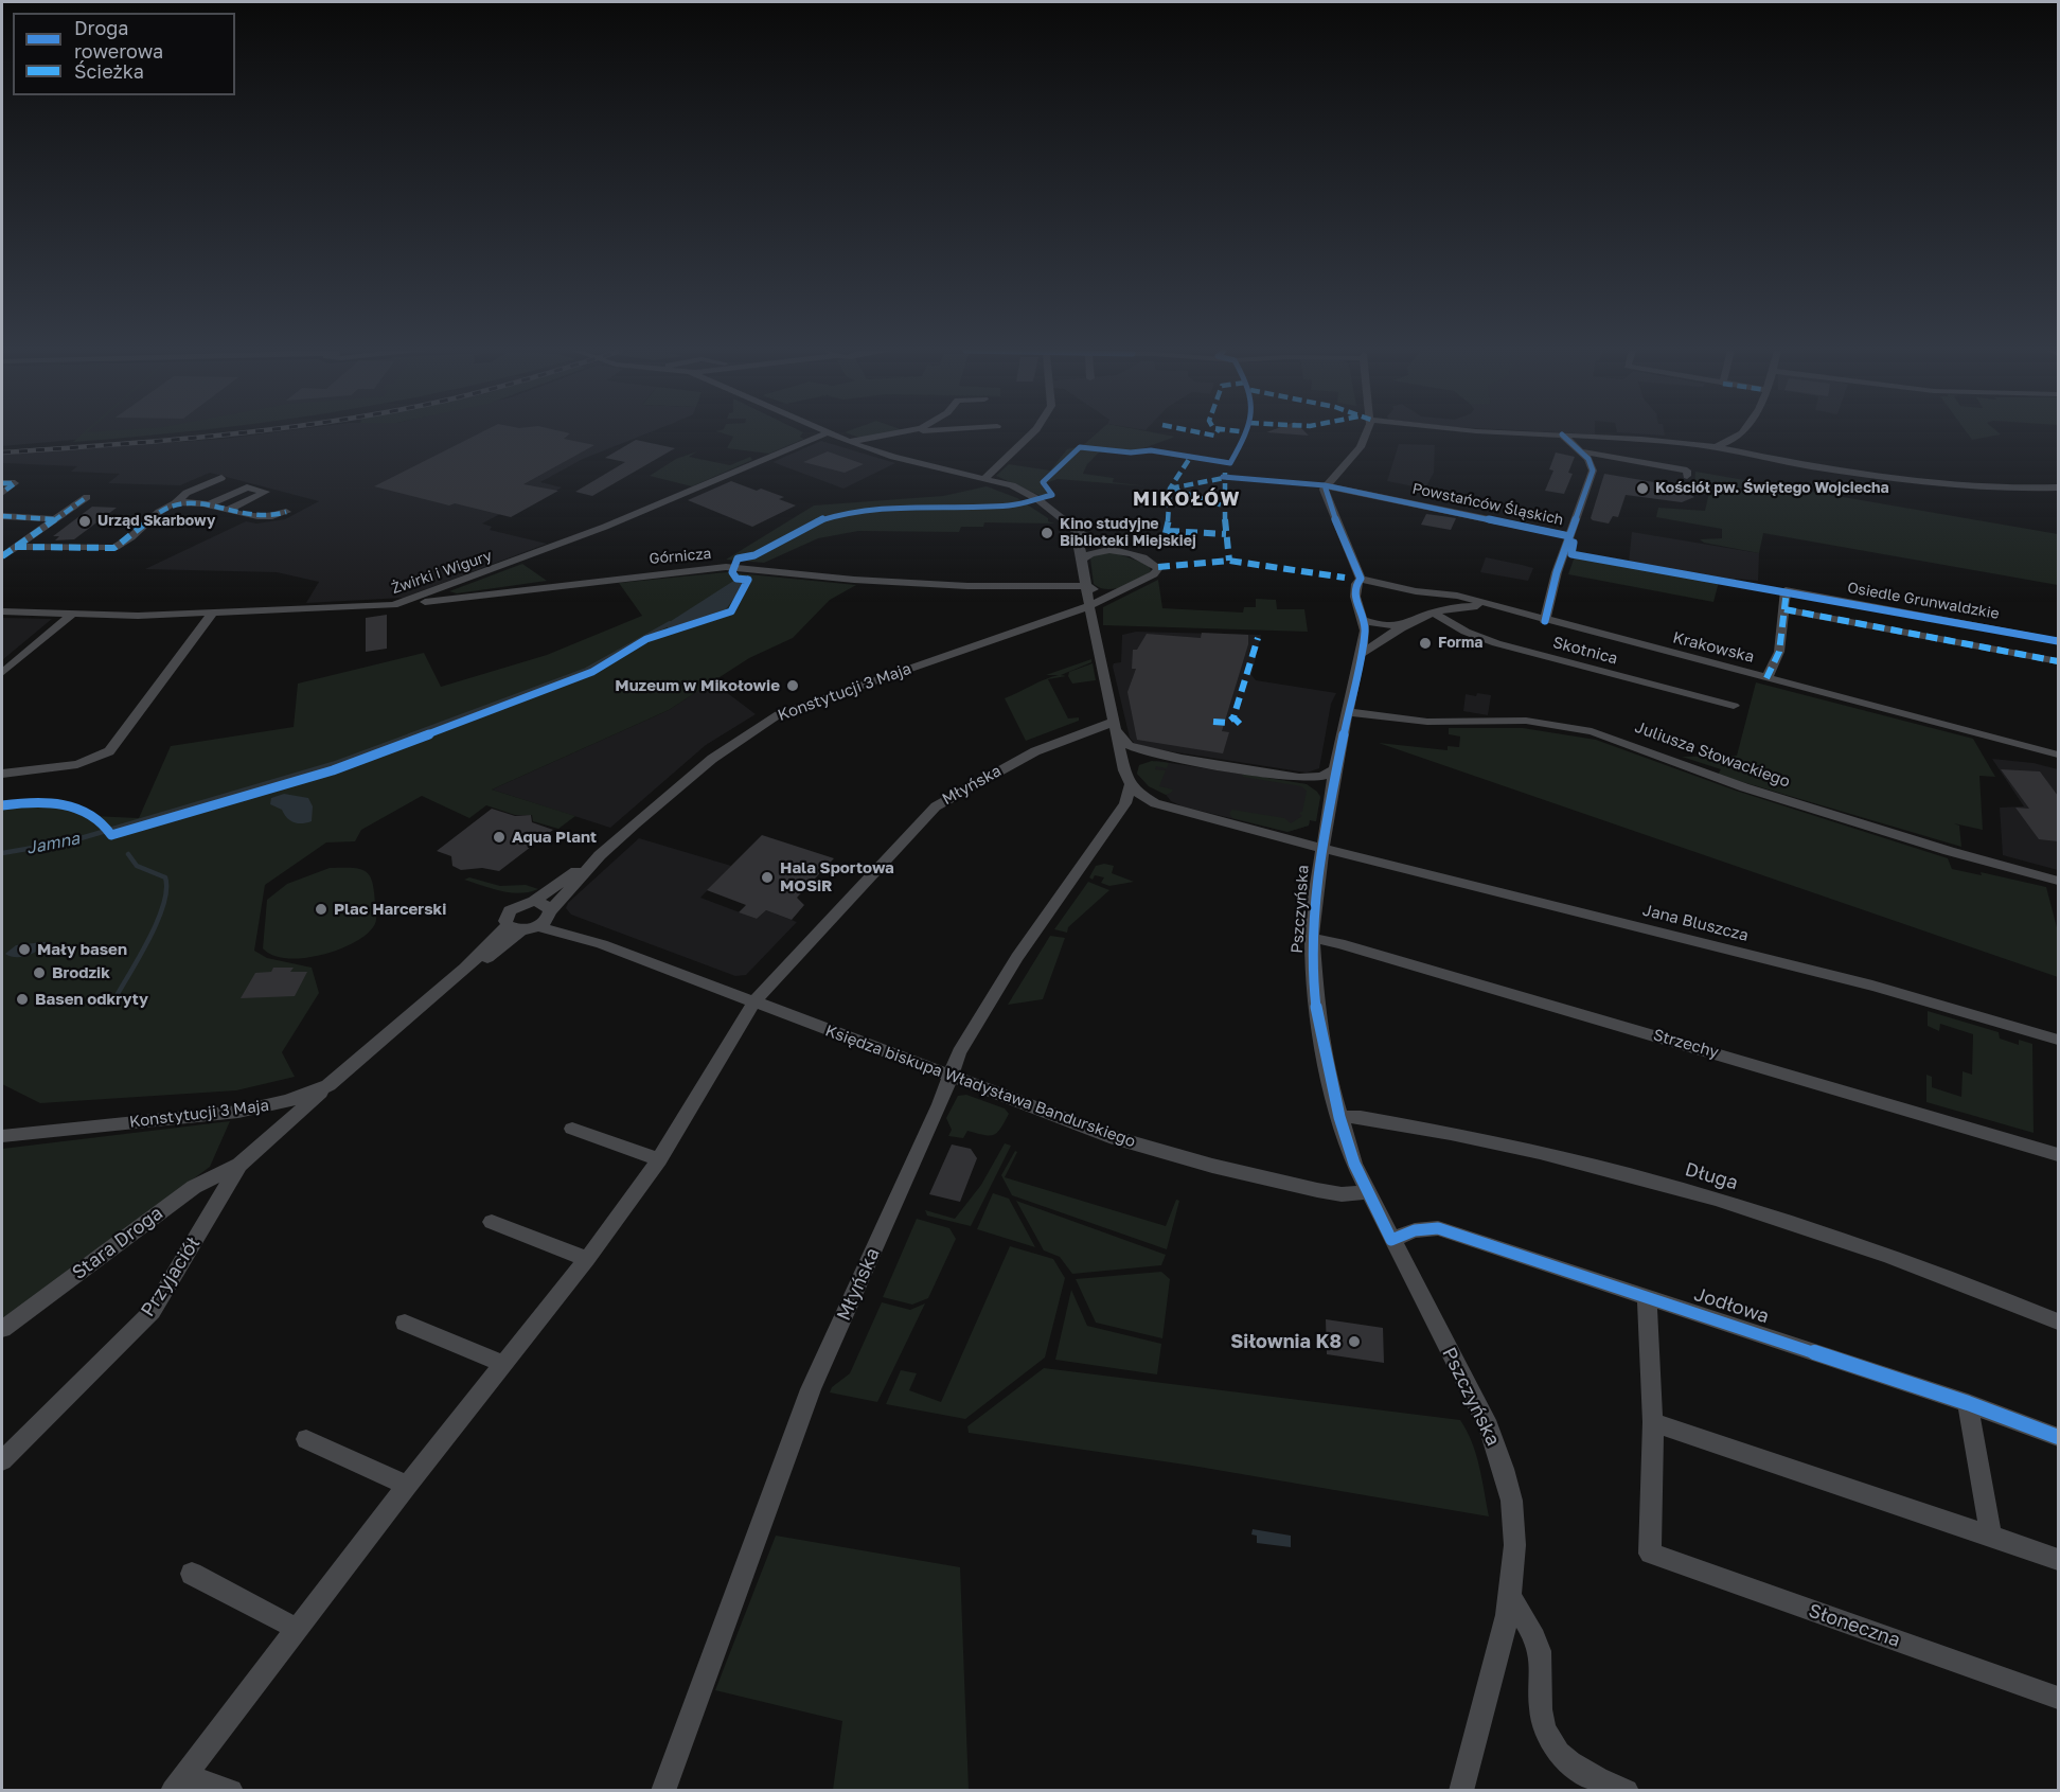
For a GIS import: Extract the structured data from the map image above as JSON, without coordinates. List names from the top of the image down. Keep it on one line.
{"streets":{"street":["Powstańców Śląskich","Górnicza","Żwirki i Wigury","Osiedle Grunwaldzkie","Krakowska","Skotnica","Konstytucji 3 Maja","Juliusza Słowackiego","Młyńska","Pszczyńska","Jana Bluszcza","Strzechy","Księdza biskupa Władysława Bandurskiego","Długa","Stara Droga","Przyjaciół","Jodłowa","Słoneczna"]},"crossings":[["Górnicza","Żwirki i Wigury"],["Górnicza","Konstytucji 3 Maja"],["Krakowska","Pszczyńska"],["Konstytucji 3 Maja","Księdza biskupa Władysława Bandurskiego"],["Konstytucji 3 Maja","Przyjaciół"],["Juliusza Słowackiego","Pszczyńska"],["Młyńska","Księdza biskupa Władysława Bandurskiego"],["Pszczyńska","Jana Bluszcza"],["Pszczyńska","Strzechy"],["Pszczyńska","Księdza biskupa Władysława Bandurskiego"],["Pszczyńska","Długa"],["Pszczyńska","Jodłowa"],["Stara Droga","Przyjaciół"]],"districts":["MIKOŁÓW"],"water":["Jamna"],"places":["Kościół pw. Świętego Wojciecha","Urząd Skarbowy","Kino studyjne Biblioteki Miejskiej","Forma","Muzeum w Mikołowie","Aqua Plant","Hala Sportowa MOSiR","Plac Harcerski","Mały basen","Brodzik","Basen odkryty","Siłownia K8"],"legend":["Droga rowerowa","Ścieżka"]}
